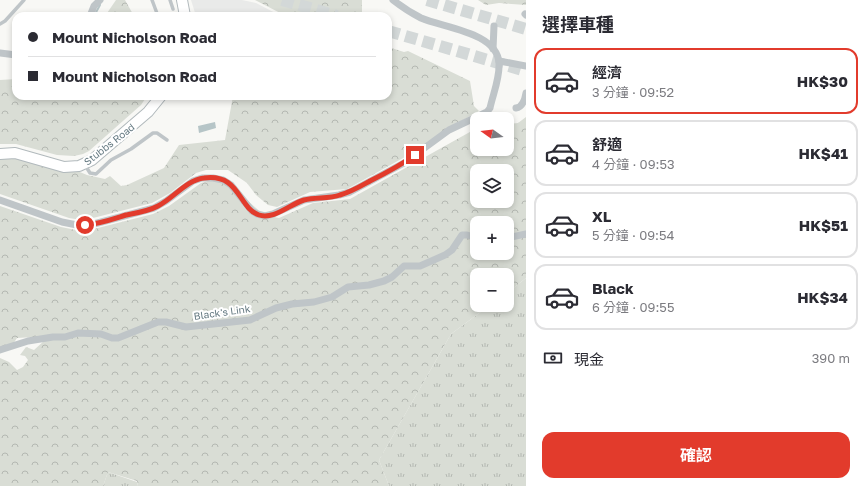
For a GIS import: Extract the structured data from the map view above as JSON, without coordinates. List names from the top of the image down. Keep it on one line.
{"streets":{"main road":["Stubbs Road"],"street":["Black's Link"]},"north":"left","page":{"heading":"選擇車種","banner":["Mount Nicholson Road","Mount Nicholson Road"],"list":[{"name":"經濟","note":"3 分鐘 · 09:52","value":"HK$30"},{"name":"舒適","note":"4 分鐘 · 09:53","value":"HK$41"},{"name":"XL","note":"5 分鐘 · 09:54","value":"HK$51"},{"name":"Black","note":"6 分鐘 · 09:55","value":"HK$34"}],"map_buttons":["+","−"],"pay":["現金","390 m"],"buttons":"確認"}}
